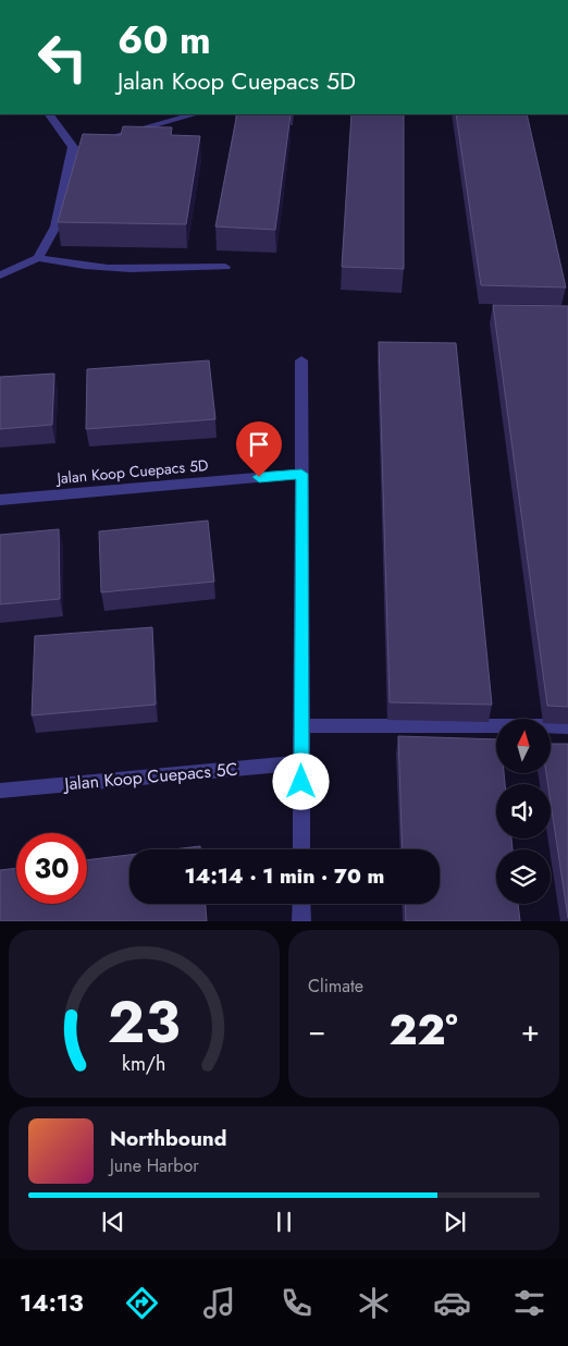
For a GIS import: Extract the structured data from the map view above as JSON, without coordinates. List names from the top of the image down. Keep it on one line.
{"streets":{"street":["Jalan Koop Cuepacs 5D","Jalan Koop Cuepacs 5C"]},"north":"top","page":{"turn":["60 m","Jalan Koop Cuepacs 5D"],"limit":"30","trip":"14:14 · 1 min · 70 m","tile":"Climate","heat":["−","22°","+"],"song":["Northbound","June Harbor"],"tabs":"14:13","gauge":["23","km/h"]}}
